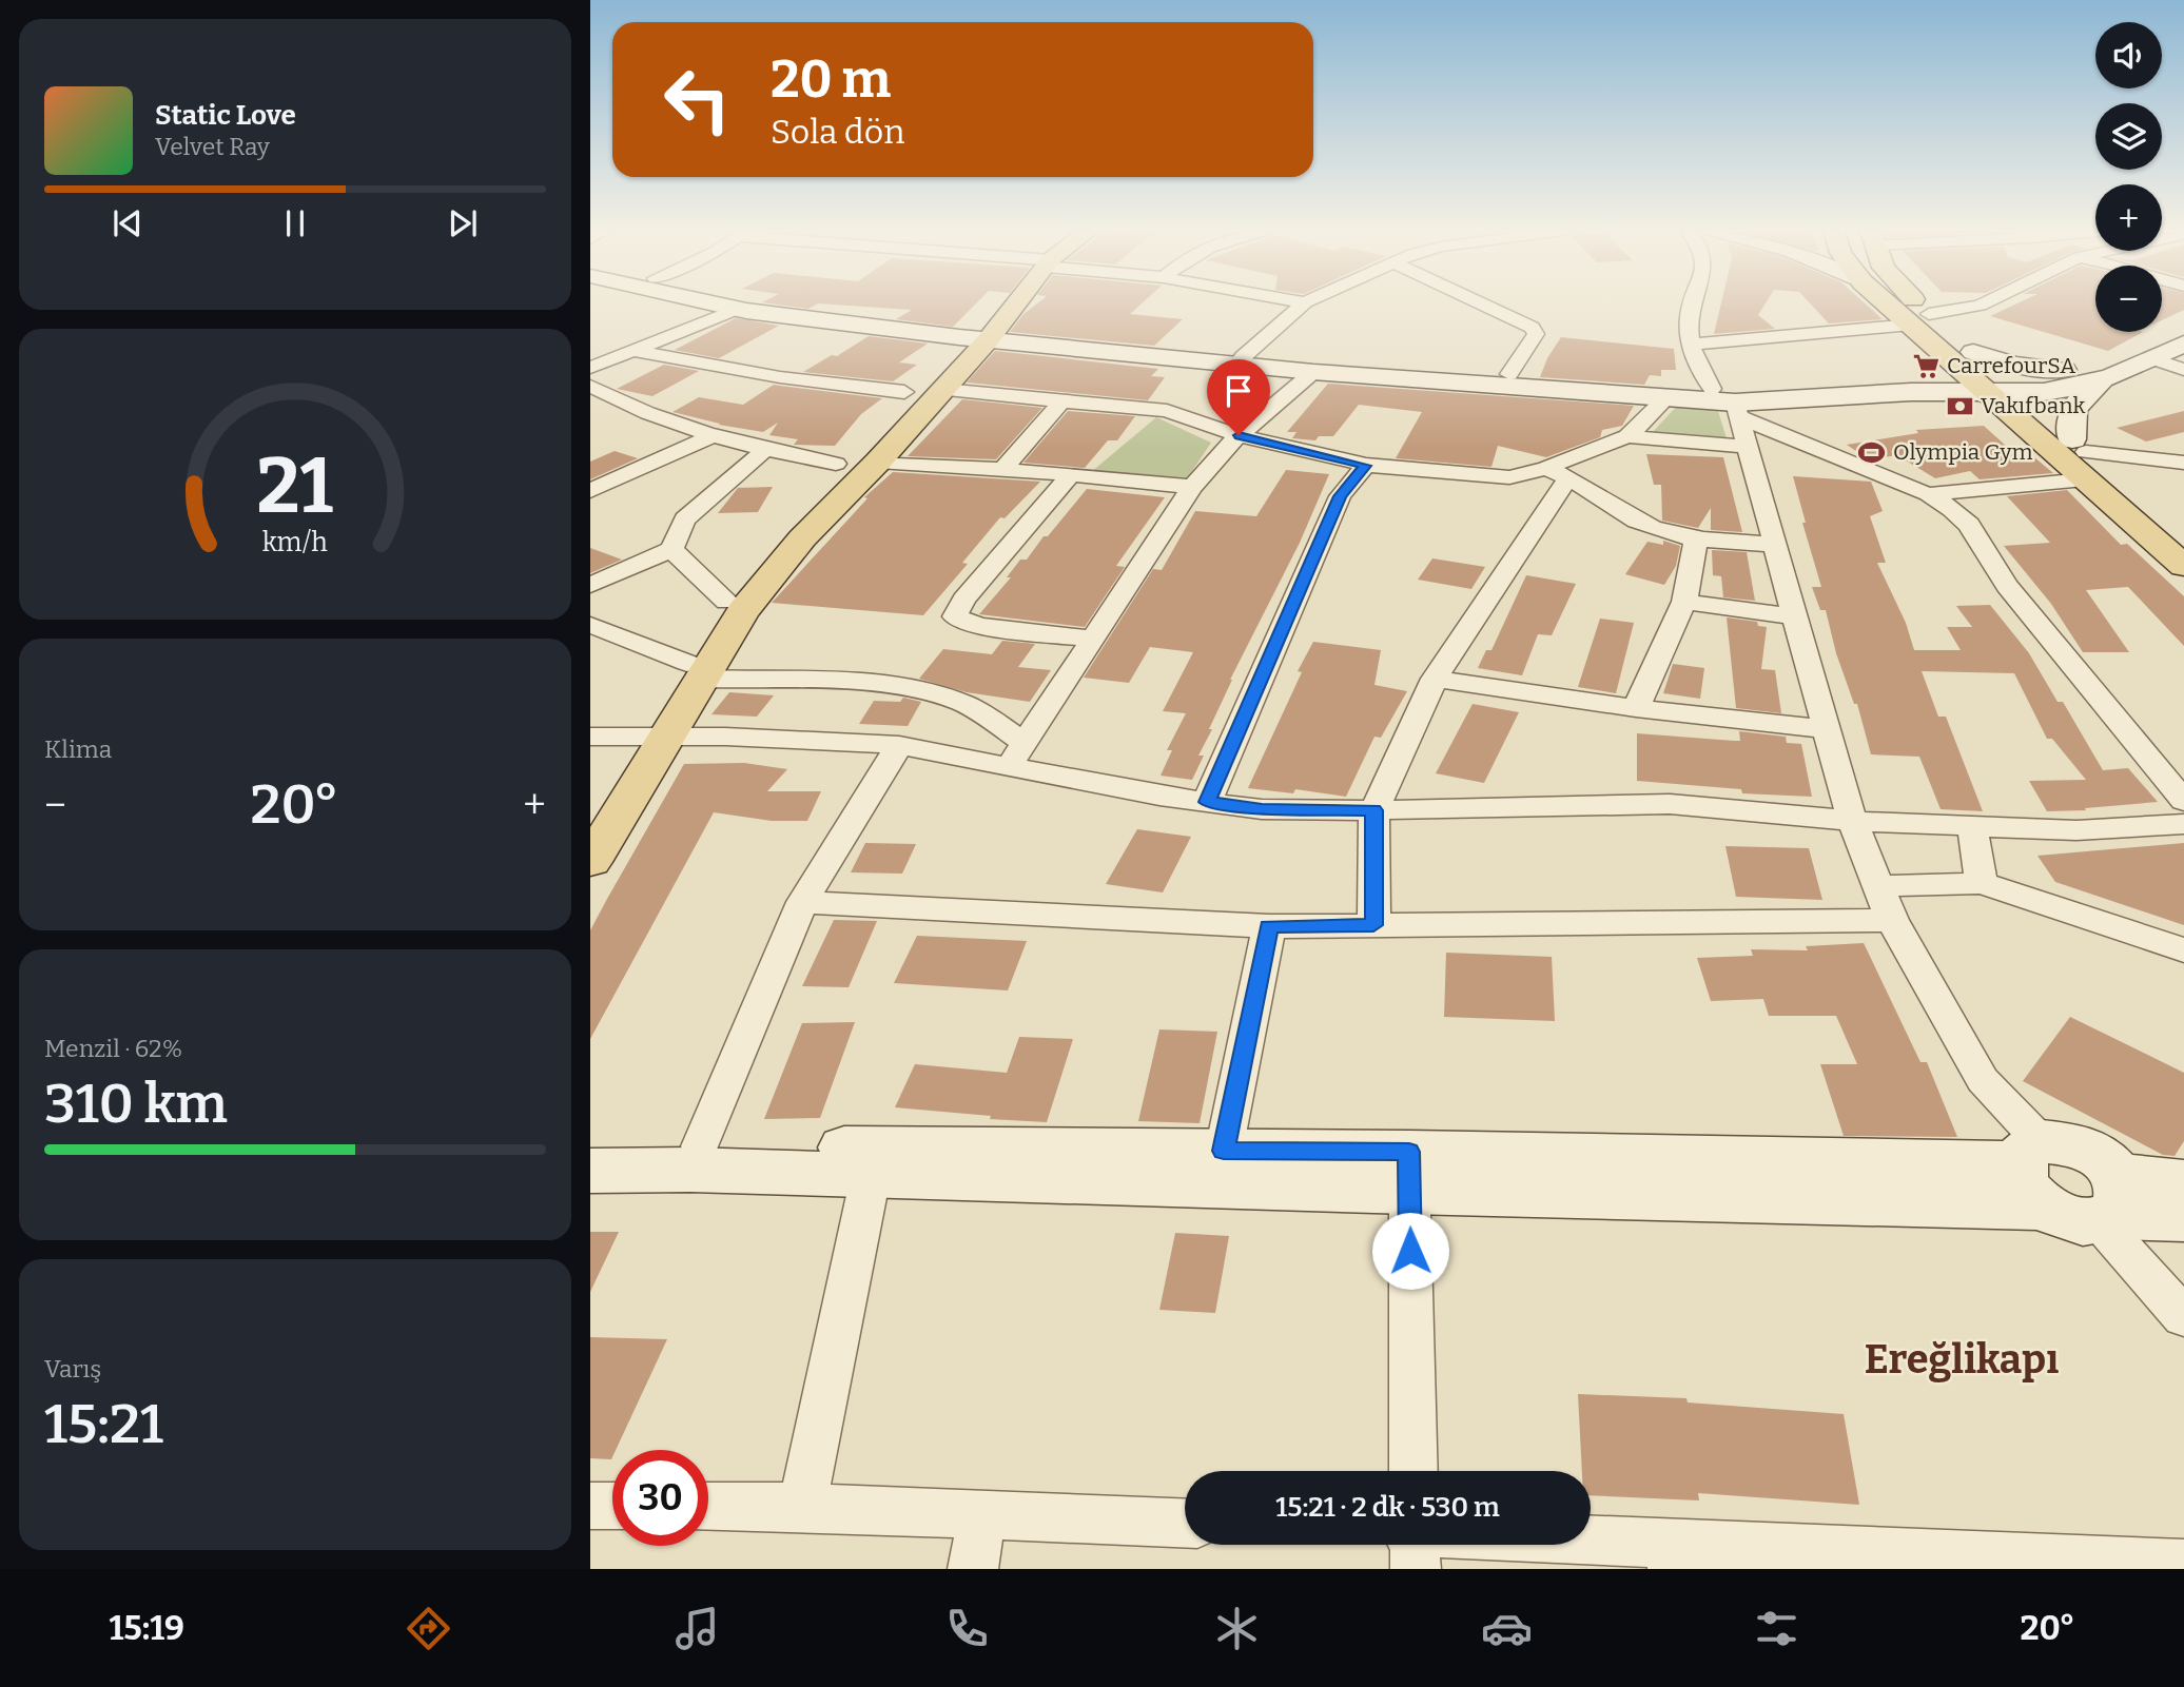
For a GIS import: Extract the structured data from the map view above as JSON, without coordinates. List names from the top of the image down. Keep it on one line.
{"districts":["Ereğlikapı"],"places":{"supermarket":["CarrefourSA"],"bank":["Vakıfbank"],"sports":["Olympia Gym"]},"page":{"map_buttons":["+","−"],"turn":["20 m","Sola dön"],"song":["Static Love","Velvet Ray"],"tile":["Klima",["Menzil · 62%","310 km"],["Varış","15:21"]],"heat":["−","20°","+"],"limit":"30","trip":"15:21 · 2 dk · 530 m","tabs":["15:19","20°"],"gauge":["21","km/h"]}}
